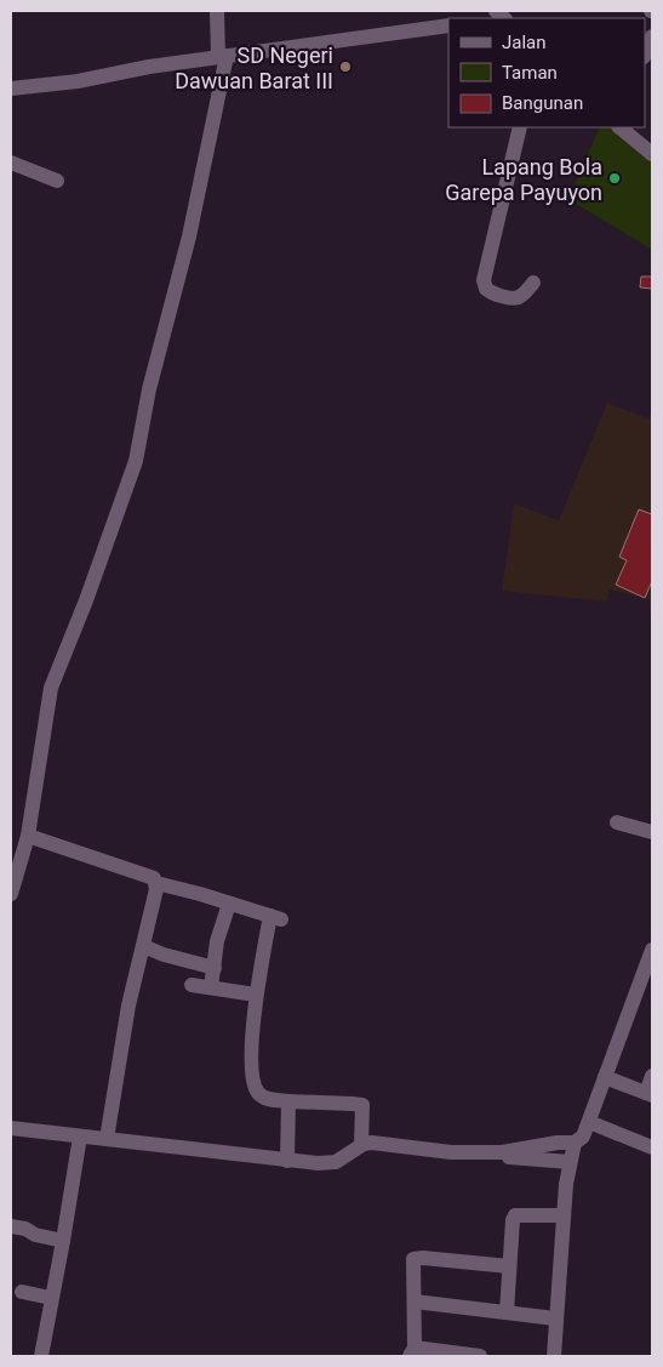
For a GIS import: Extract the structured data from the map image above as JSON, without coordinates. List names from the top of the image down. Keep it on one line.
{"places":["SD Negeri Dawuan Barat III","Lapang Bola Garepa Payuyon"],"legend":["Jalan","Taman","Bangunan"]}
